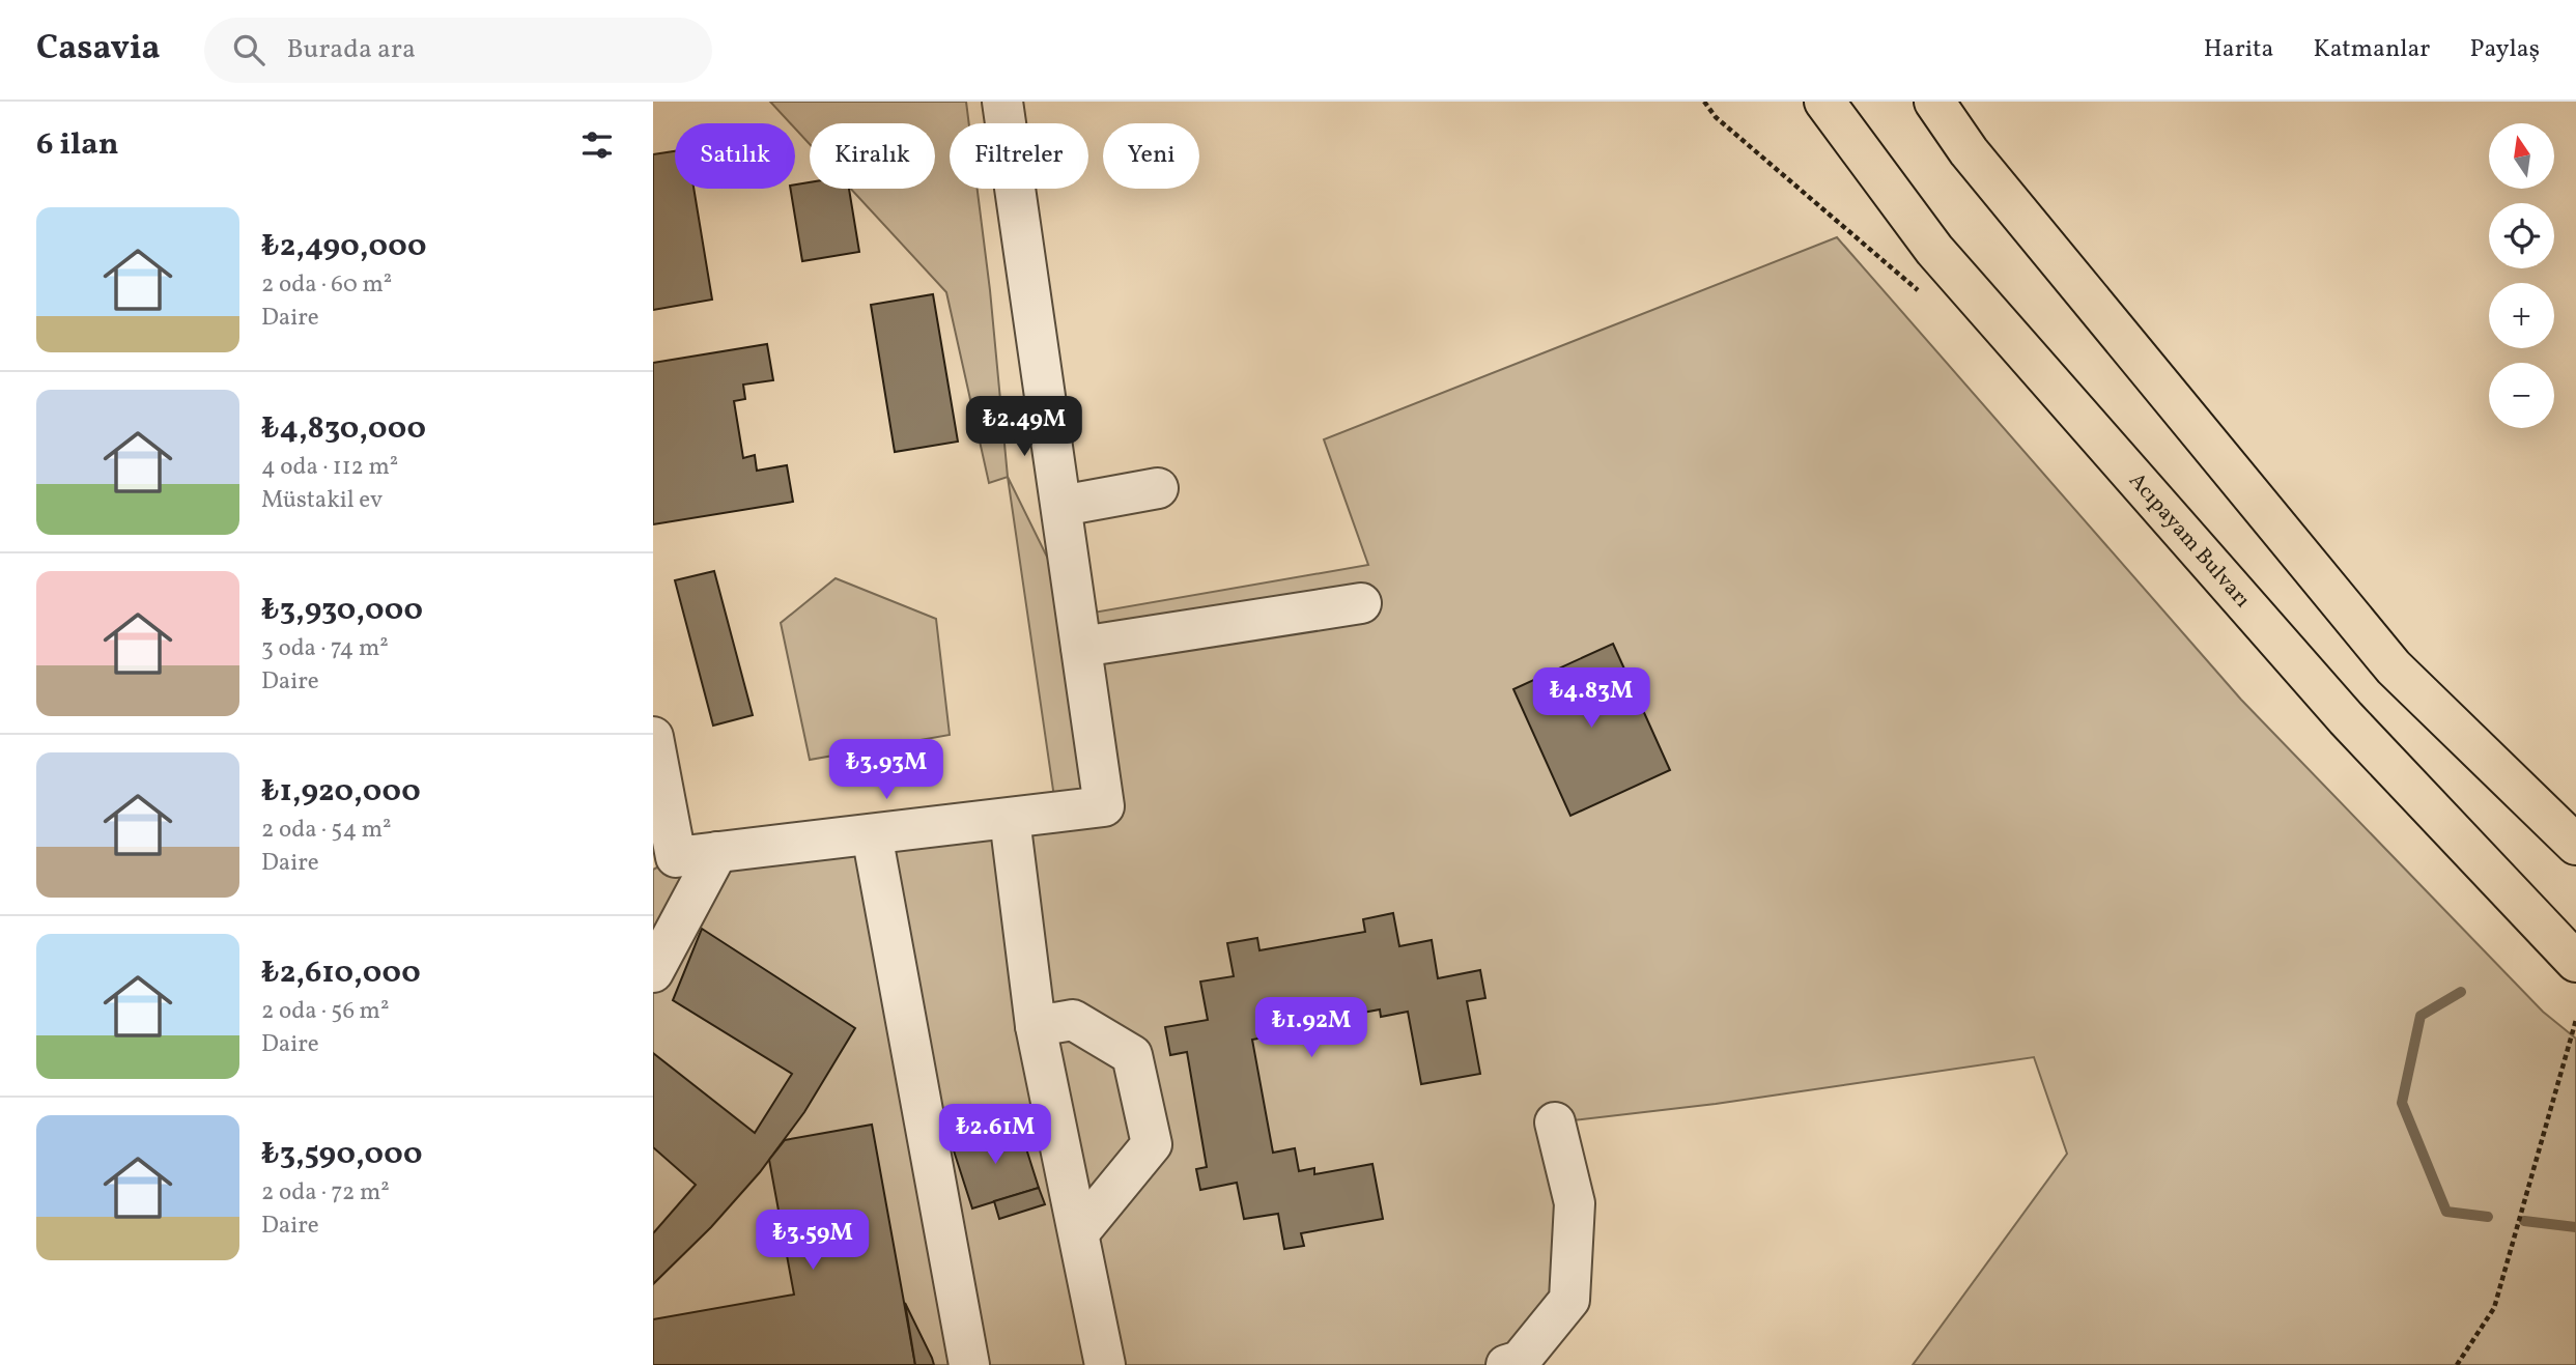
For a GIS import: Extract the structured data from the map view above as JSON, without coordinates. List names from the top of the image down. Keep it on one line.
{"streets":{"main road":["Acıpayam Bulvarı"]},"north":"top","page":{"header":"Casavia","search":"Burada ara","nav":["Harita","Katmanlar","Paylaş"],"heading":"6 ilan","map_buttons":["+","−"],"chip":["Satılık","Kiralık","Filtreler","Yeni"],"list":[{"name":"₺2,490,000","note":"2 oda · 60 m² · Daire"},{"name":"₺4,830,000","note":"4 oda · 112 m² · Müstakil ev"},{"name":"₺3,930,000","note":"3 oda · 74 m² · Daire"},{"name":"₺1,920,000","note":"2 oda · 54 m² · Daire"},{"name":"₺2,610,000","note":"2 oda · 56 m² · Daire"},{"name":"₺3,590,000","note":"2 oda · 72 m² · Daire"}],"price":["₺2.49M","₺4.83M","₺3.93M","₺1.92M","₺2.61M","₺3.59M"]}}
